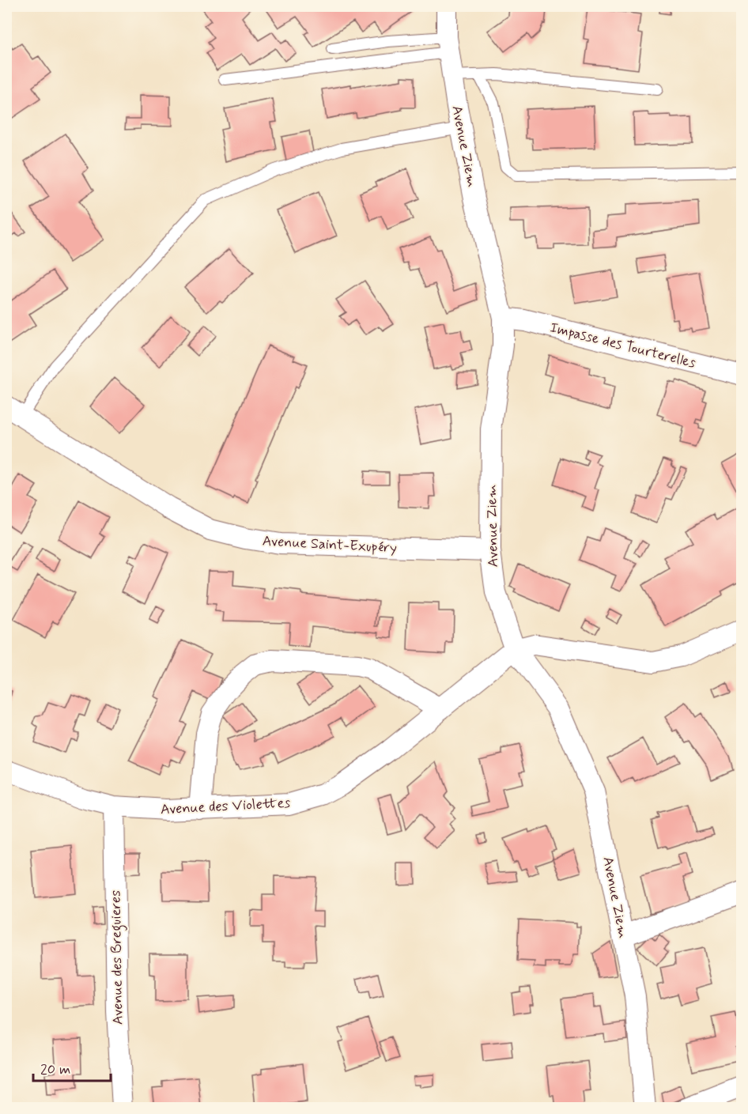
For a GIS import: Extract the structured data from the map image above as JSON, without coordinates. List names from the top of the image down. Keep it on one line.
{"streets":{"street":["Avenue Ziem","Impasse des Tourterelles","Avenue Saint-Exupéry","Avenue des Violettes","Avenue des Breguieres"]},"crossings":[["Avenue Ziem","Impasse des Tourterelles"],["Avenue Ziem","Avenue Saint-Exupéry"],["Avenue Ziem","Avenue des Violettes"],["Avenue des Violettes","Avenue des Breguieres"]],"scale_bar":"20 m"}
